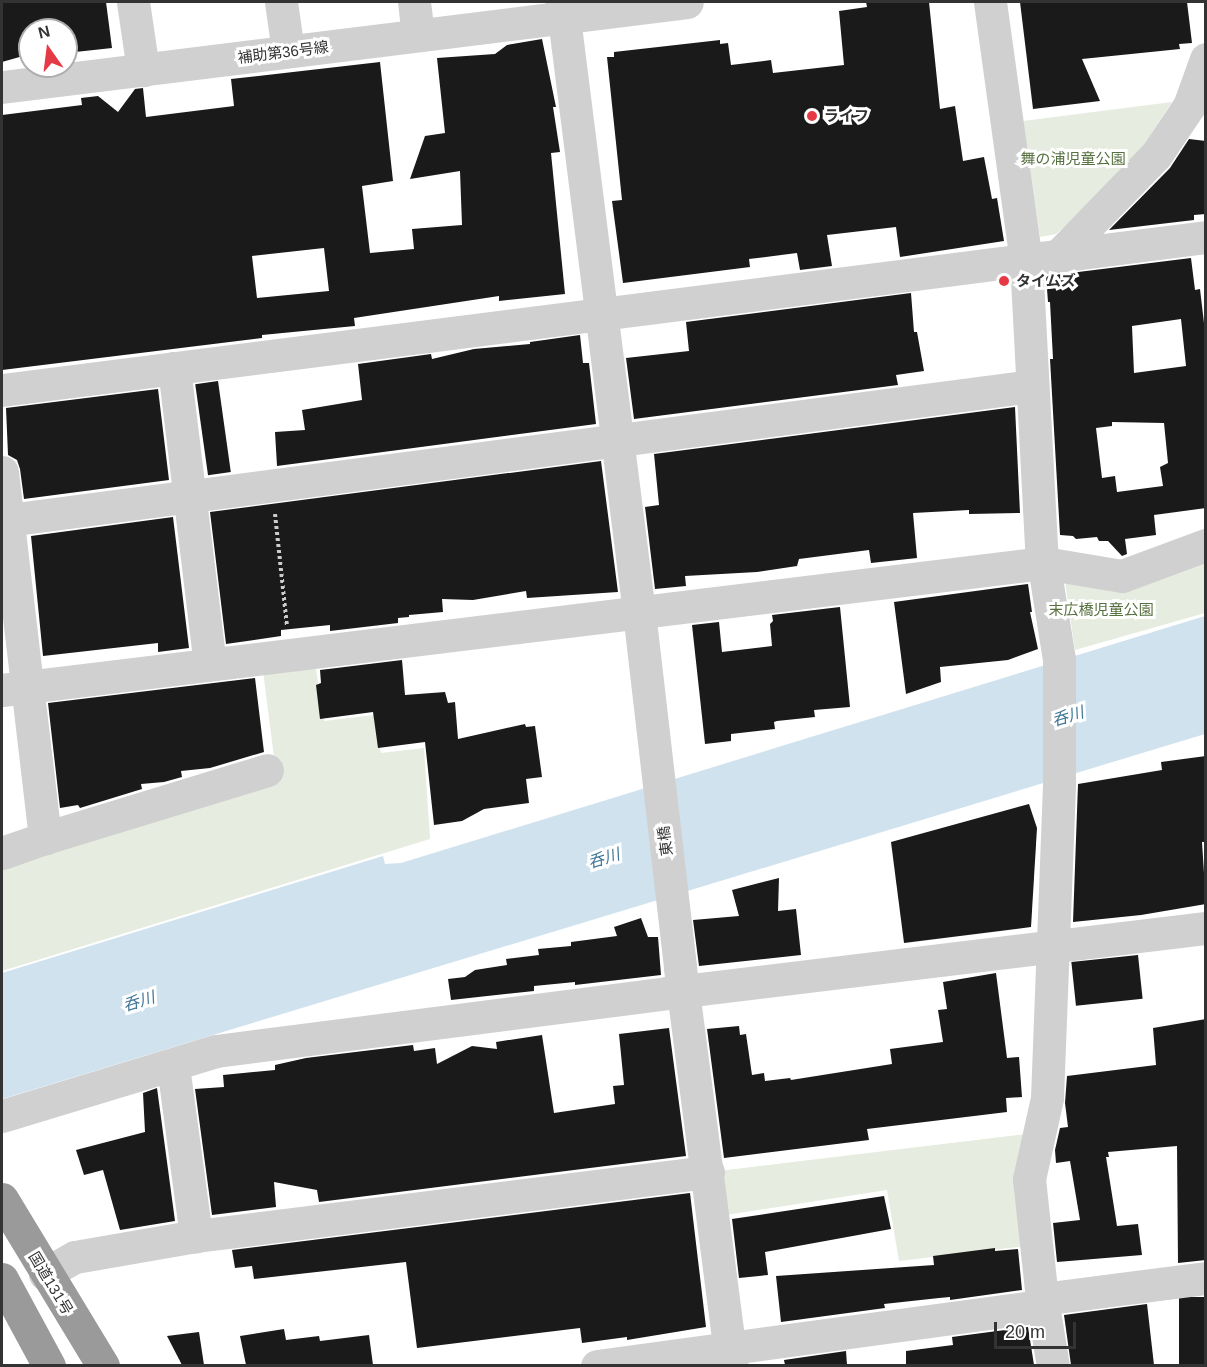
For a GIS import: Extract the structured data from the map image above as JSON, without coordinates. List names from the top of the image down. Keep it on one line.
{"streets":{"highway":["国道131号"],"street":["補助第36号線","東橋"]},"crossings":[["補助第36号線","東橋"]],"water":["呑川"],"parks":["舞の浦児童公園","末広橋児童公園"],"places":["ライフ","タイムズ"],"scale_bar":"20 m","north":"top"}
